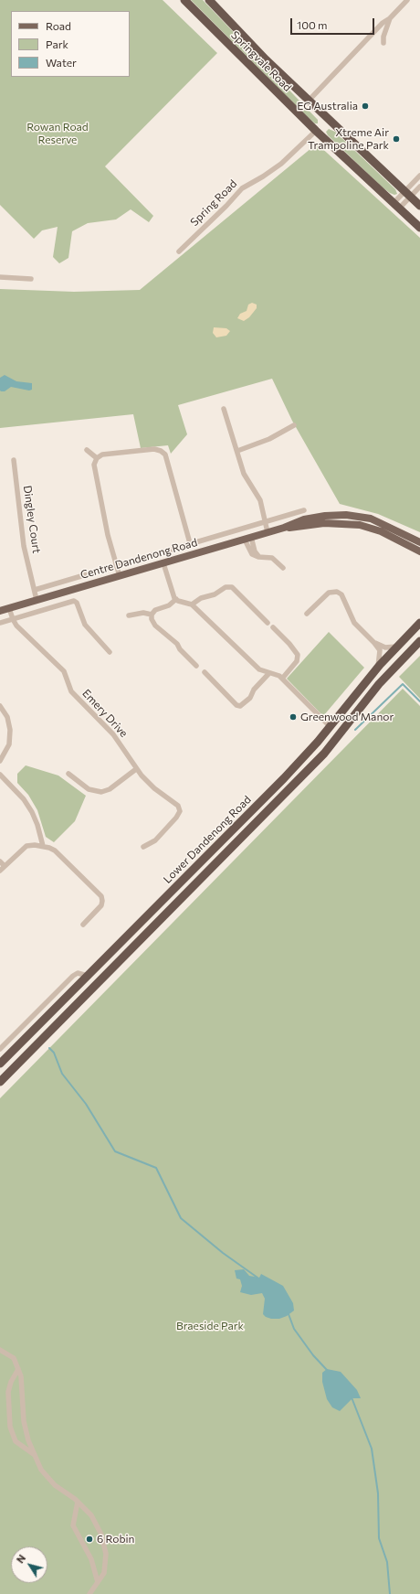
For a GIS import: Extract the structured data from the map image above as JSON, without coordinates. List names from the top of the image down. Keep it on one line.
{"streets":{"highway":["Springvale Road","Lower Dandenong Road"],"main road":["Centre Dandenong Road"],"street":["Spring Road","Dingley Court","Emery Drive"]},"crossings":[["Springvale Road","Spring Road"],["Dingley Court","Centre Dandenong Road"],["Centre Dandenong Road","Emery Drive"]],"parks":["Rowan Road Reserve","Braeside Park"],"places":["EG Australia","Xtreme Air Trampoline Park","Greenwood Manor","6 Robin"],"legend":["Road","Park","Water"],"scale_bar":"100 m","north":"top left"}
